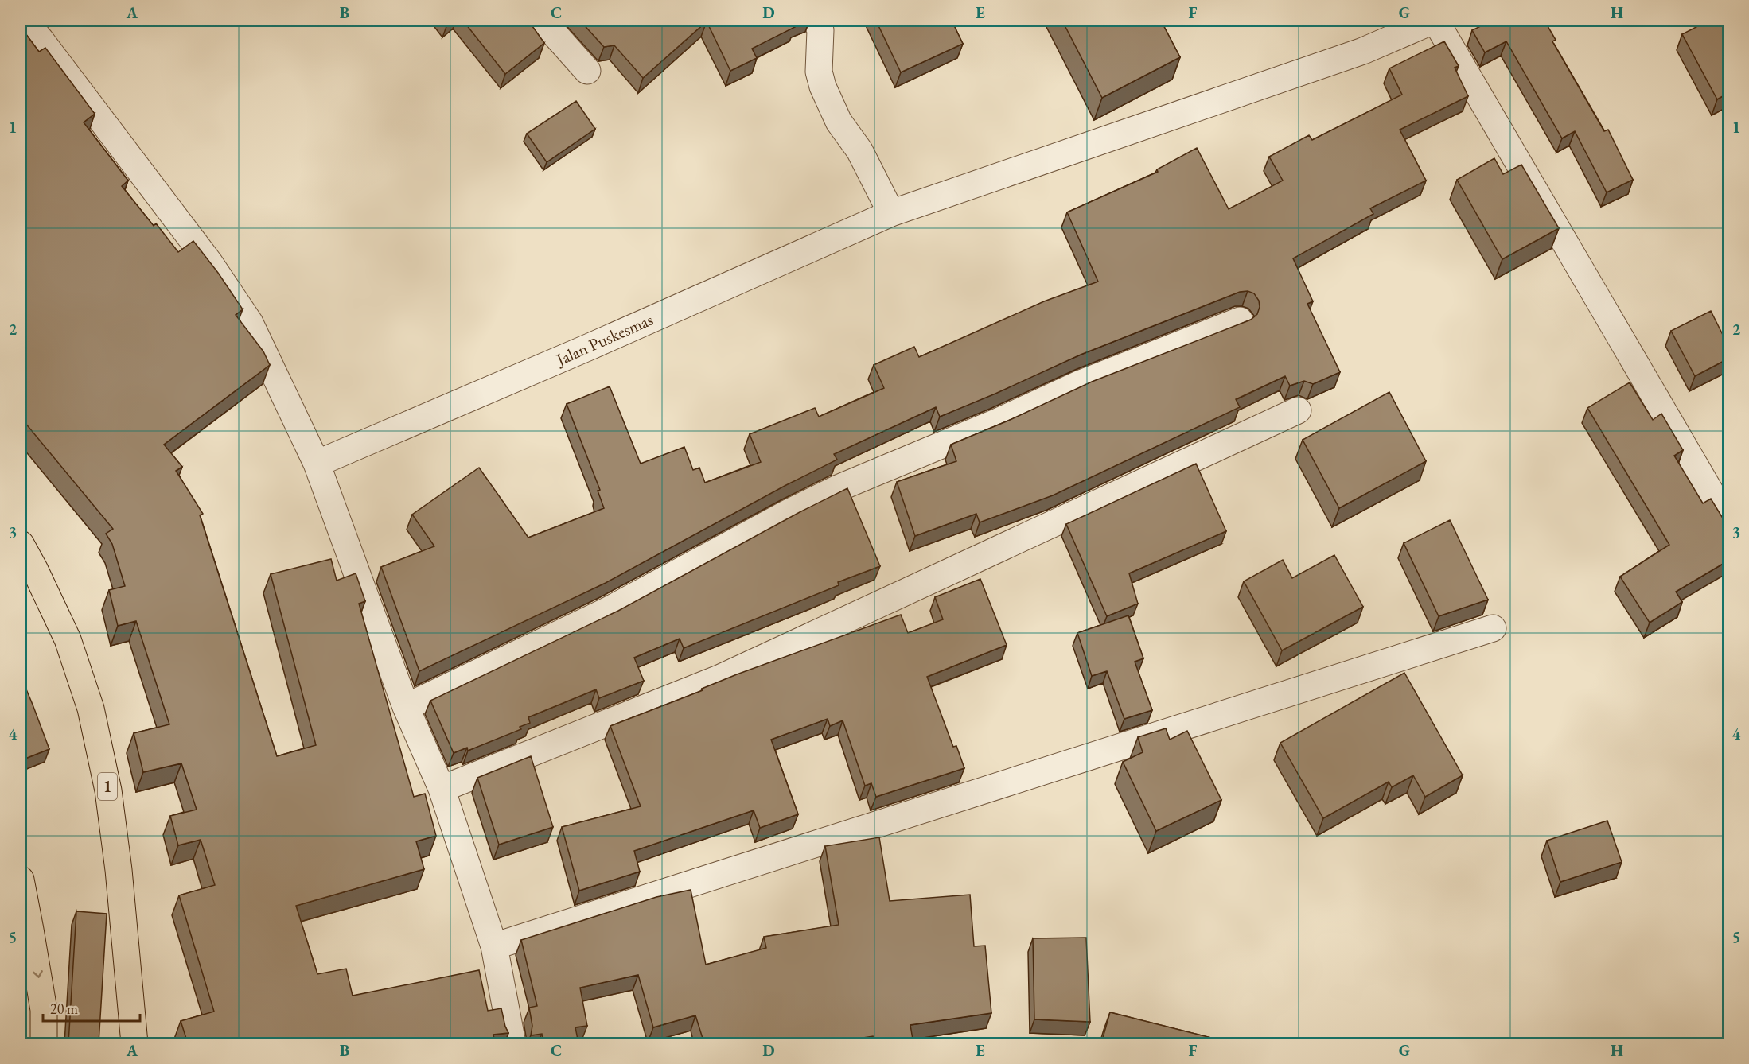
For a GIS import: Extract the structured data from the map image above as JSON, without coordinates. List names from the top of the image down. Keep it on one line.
{"streets":{"highway":["1"],"street":["Jalan Puskesmas"]},"scale_bar":"20 m","grid":{"columns":["A","B","C","D","E","F","G","H"],"rows":["1","2","3","4","5"]}}
